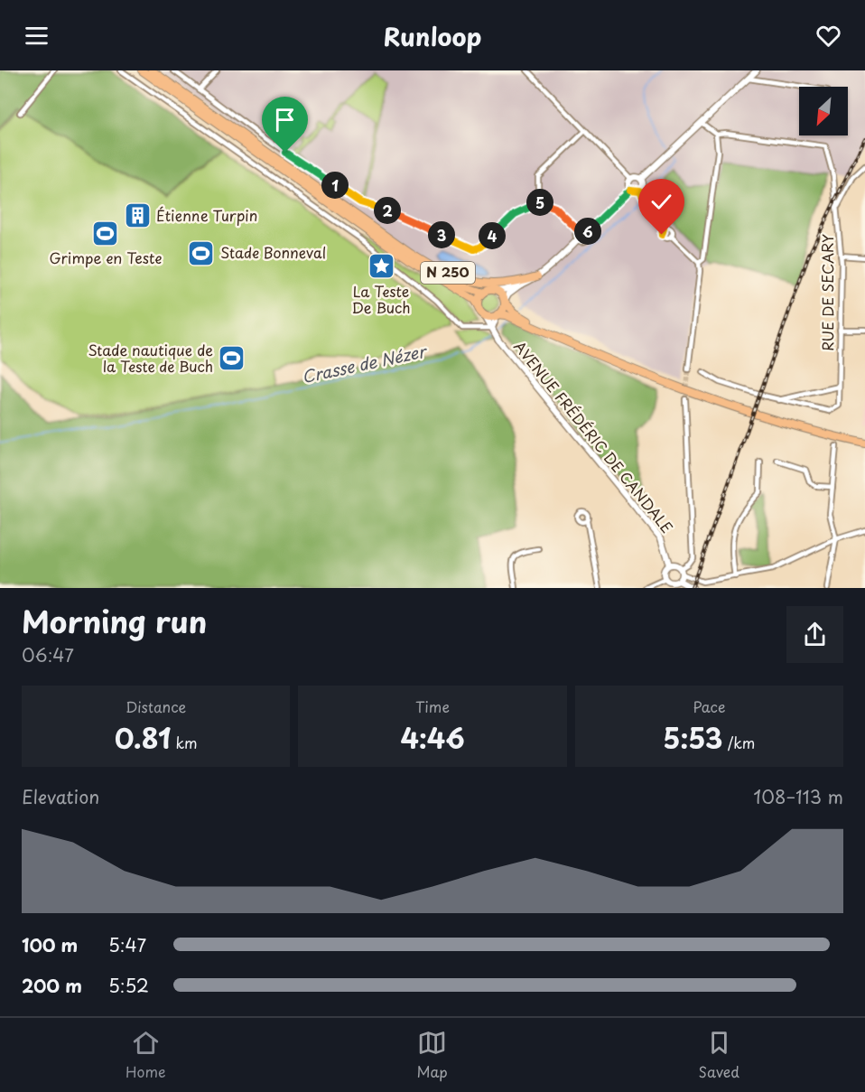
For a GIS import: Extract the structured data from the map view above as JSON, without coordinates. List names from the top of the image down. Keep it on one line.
{"streets":{"main road":["N 250"],"street":["RUE DE SECARY","AVENUE FRÉDÉRIC DE CANDALE"]},"crossings":[["N 250","AVENUE FRÉDÉRIC DE CANDALE"]],"water":["Crasse de Nézer"],"places":{"building":["Étienne Turpin"],"sports":["Grimpe en Teste","Stade Bonneval","Stade nautique de la Teste de Buch"],"place":["La Teste De Buch"]},"north":"bottom left","page":{"header":"Runloop","pins":["1","5","2","6","3","4"],"heading":["Morning run","06:47"],"stats":[["Distance","0.81 km"],["Time","4:46"],["Pace","5:53 /km"]],"chart":["Elevation","108–113 m"],"list":[{"name":"100 m","note":"5:47"},{"name":"200 m","note":"5:52"}],"tabs":["Home","Map","Saved"]}}
